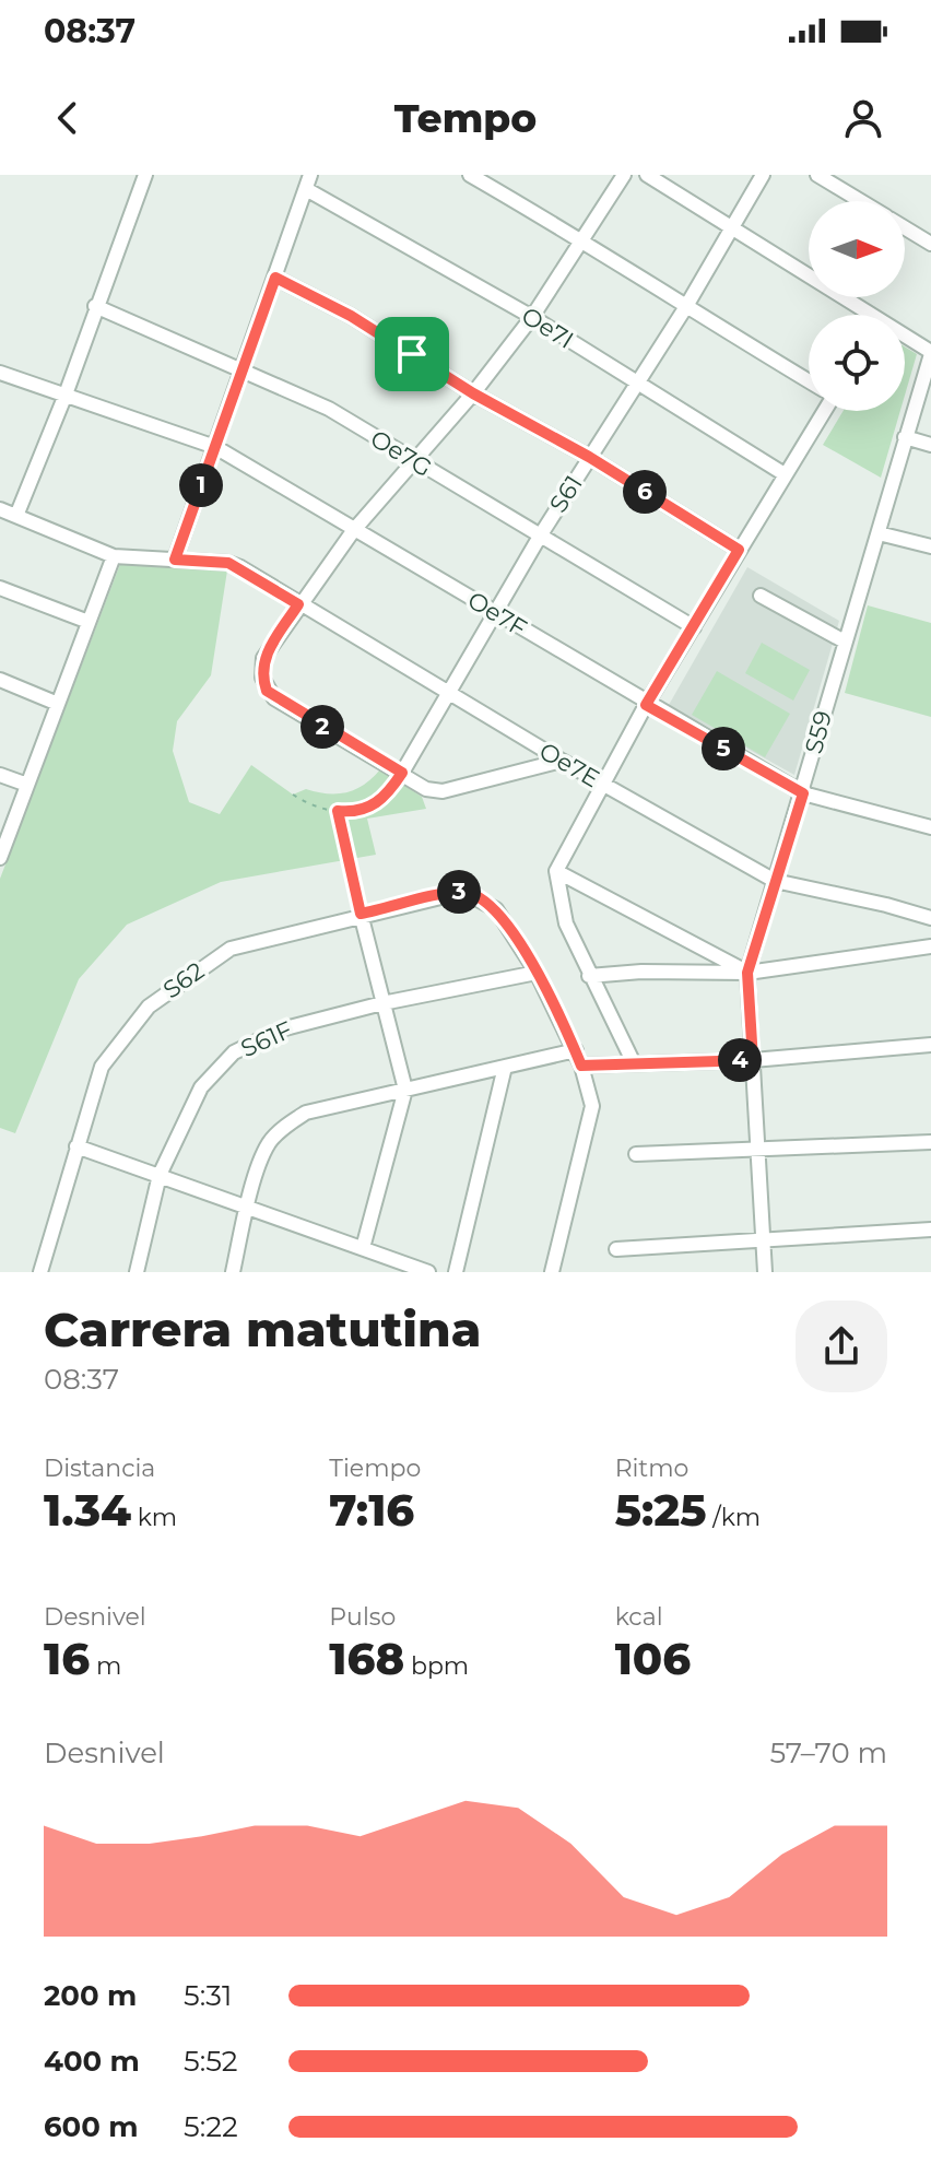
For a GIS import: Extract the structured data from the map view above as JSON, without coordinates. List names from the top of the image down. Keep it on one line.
{"streets":{"street":["Oe7I","Oe7G","S61","Oe7F","S59","Oe7E","S62","S61F"]},"crossings":[["Oe7I","S61"],["Oe7G","S61"],["S61","Oe7F"],["S61","Oe7E"],["Oe7F","S59"],["S59","Oe7E"],["S62","S61F"]],"north":"right","page":{"status":"08:37","header":"Tempo","pins":["1","6","2","5","3","4"],"heading":["Carrera matutina","08:37"],"stats":[["Distancia","1.34 km"],["Tiempo","7:16"],["Ritmo","5:25 /km"],["Desnivel","16 m"],["Pulso","168 bpm"],["kcal","106"]],"chart":["Desnivel","57–70 m"],"list":[{"name":"200 m","note":"5:31"},{"name":"400 m","note":"5:52"},{"name":"600 m","note":"5:22"}]}}
